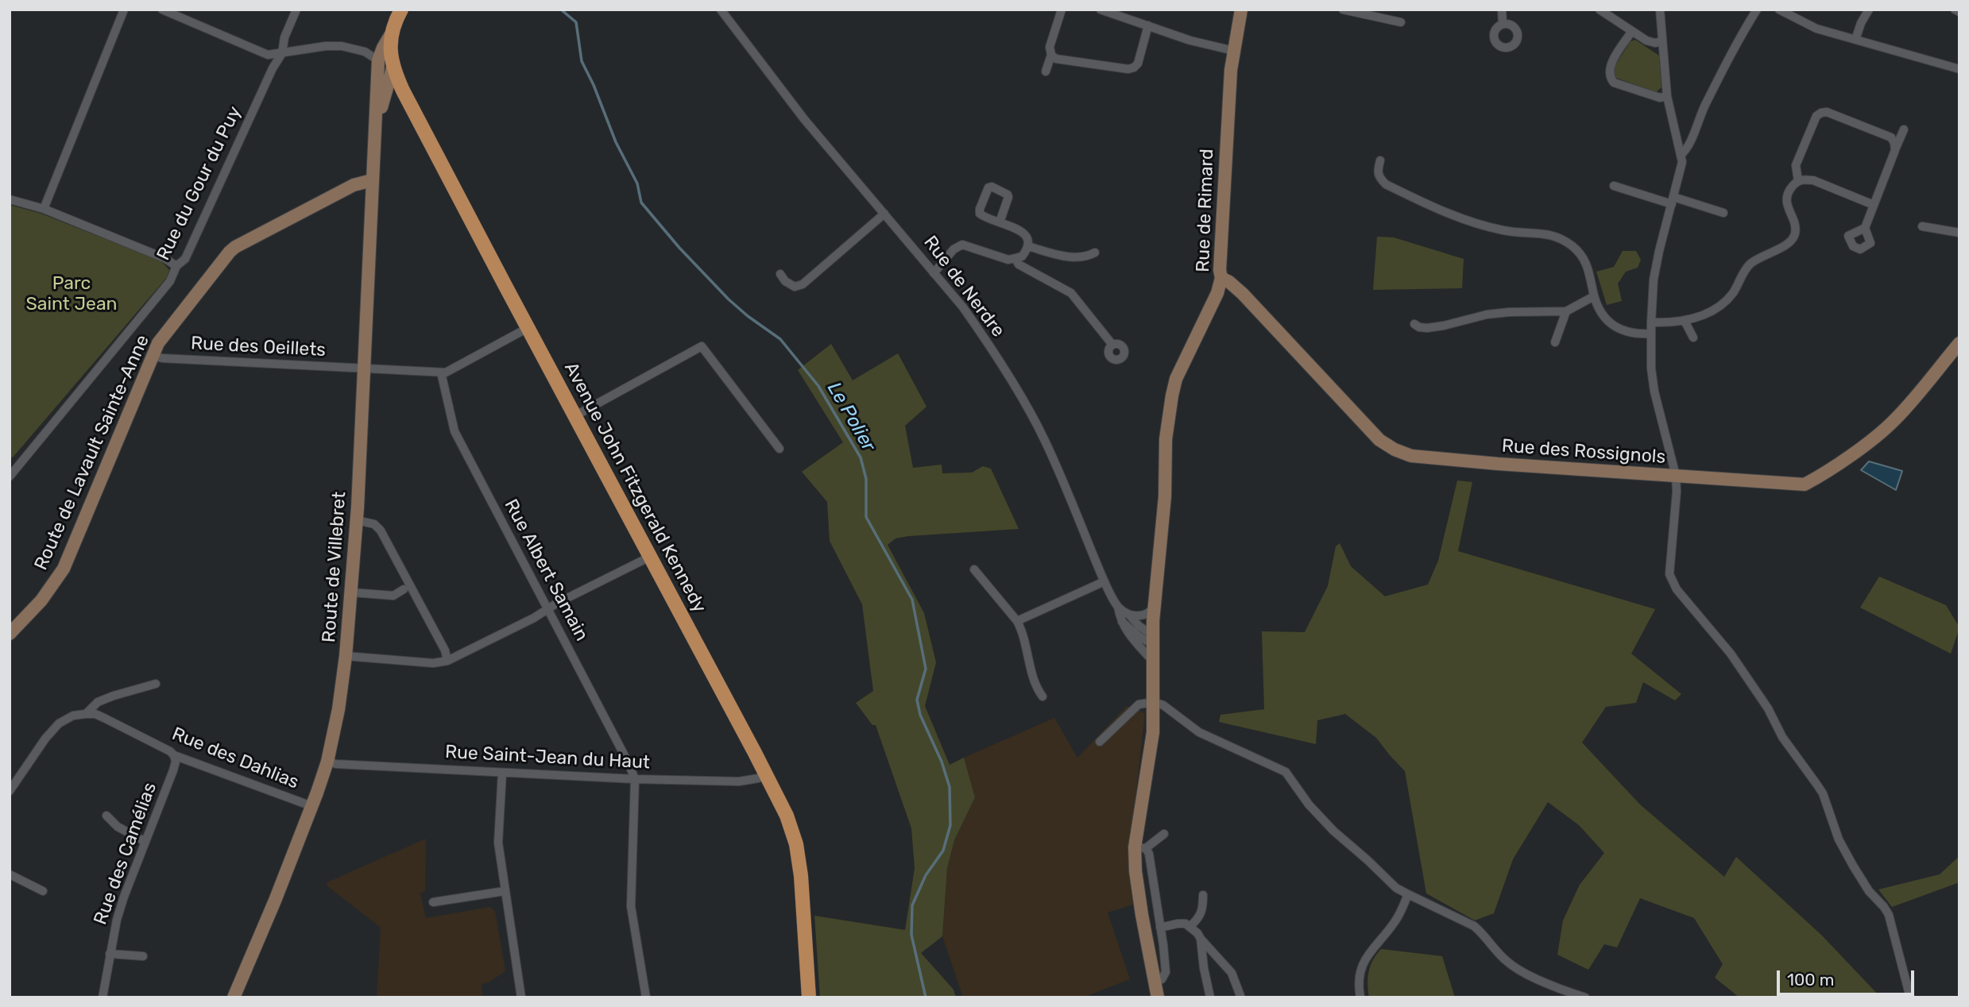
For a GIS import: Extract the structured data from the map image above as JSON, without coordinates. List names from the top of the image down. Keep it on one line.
{"streets":{"main road":["Avenue John Fitzgerald Kennedy"],"street":["Rue du Gour du Puy","Rue de Rimard","Rue de Nerdre","Rue des Oeillets","Rue des Rossignols","Route de Lavault Sainte-Anne","Route de Villebret","Rue Albert Samain","Rue Saint-Jean du Haut","Rue des Dahlias","Rue des Camélias"]},"crossings":[["Rue de Rimard","Rue de Nerdre"],["Rue de Rimard","Rue des Rossignols"],["Rue des Oeillets","Route de Lavault Sainte-Anne"],["Rue des Oeillets","Route de Villebret"],["Rue des Oeillets","Rue Albert Samain"],["Route de Lavault Sainte-Anne","Route de Villebret"],["Avenue John Fitzgerald Kennedy","Rue Saint-Jean du Haut"],["Route de Villebret","Rue Saint-Jean du Haut"],["Route de Villebret","Rue des Dahlias"],["Rue Albert Samain","Rue Saint-Jean du Haut"],["Rue des Dahlias","Rue des Camélias"]],"water":["Le Polier"],"parks":["Parc Saint Jean"],"scale_bar":"100 m"}
